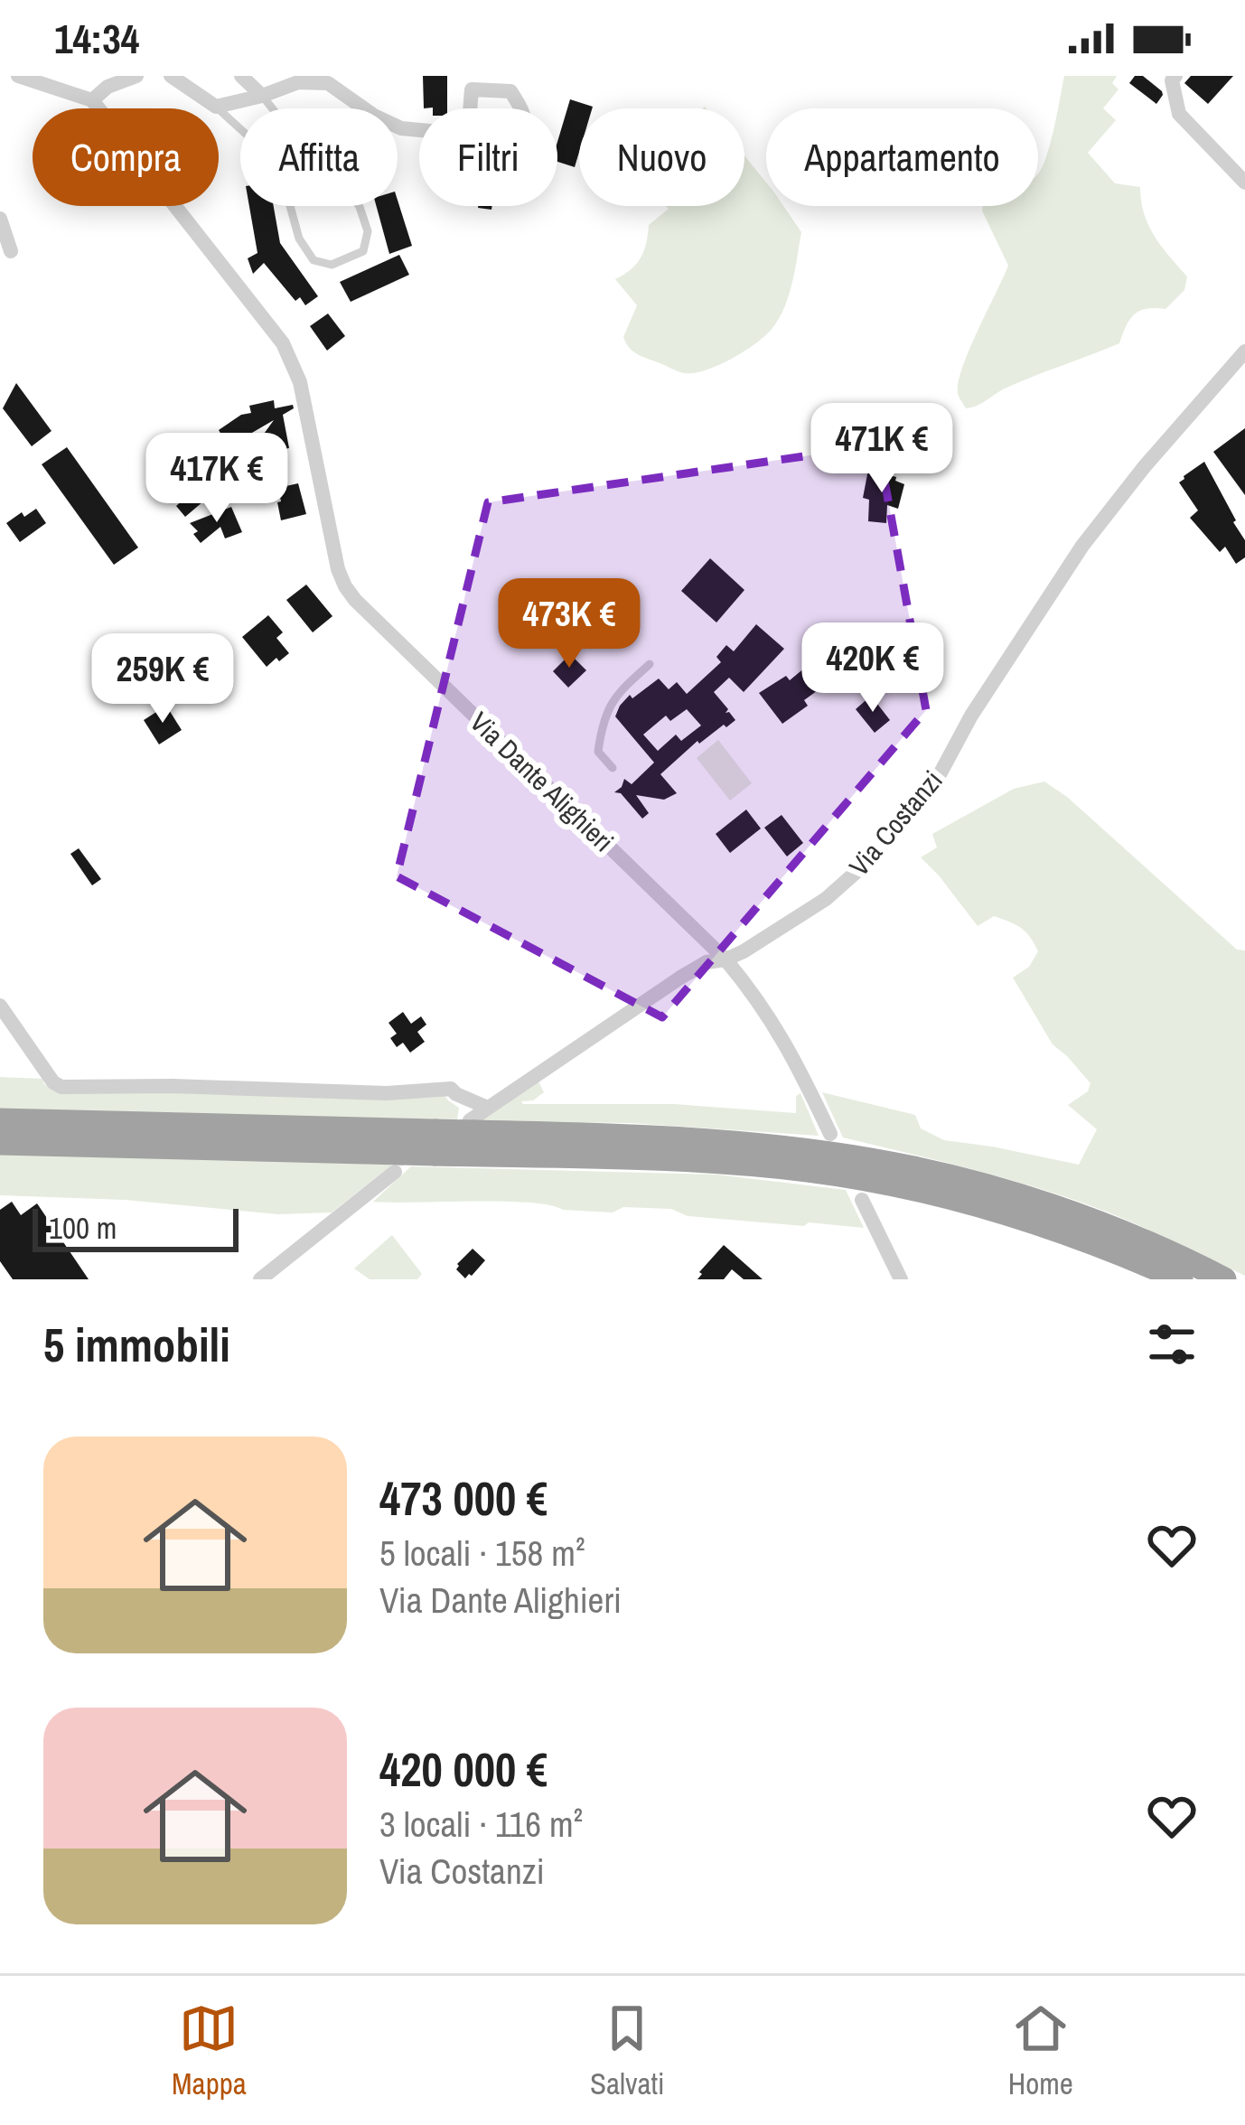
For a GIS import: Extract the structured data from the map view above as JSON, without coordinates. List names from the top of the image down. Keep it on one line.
{"streets":{"street":["Via Dante Alighieri","Via Costanzi"]},"crossings":[["Via Dante Alighieri","Via Costanzi"]],"scale_bar":"100 m","page":{"status":"14:34","chip":["Compra","Affitta","Filtri","Nuovo","Appartamento"],"price":["471K €","417K €","473K €","420K €","259K €"],"scale":"100 m","heading":"5 immobili","list":[{"name":"473 000 €","note":"5 locali · 158 m² · Via Dante Alighieri"},{"name":"420 000 €","note":"3 locali · 116 m² · Via Costanzi"}],"tabs":["Mappa","Salvati","Home"]}}
